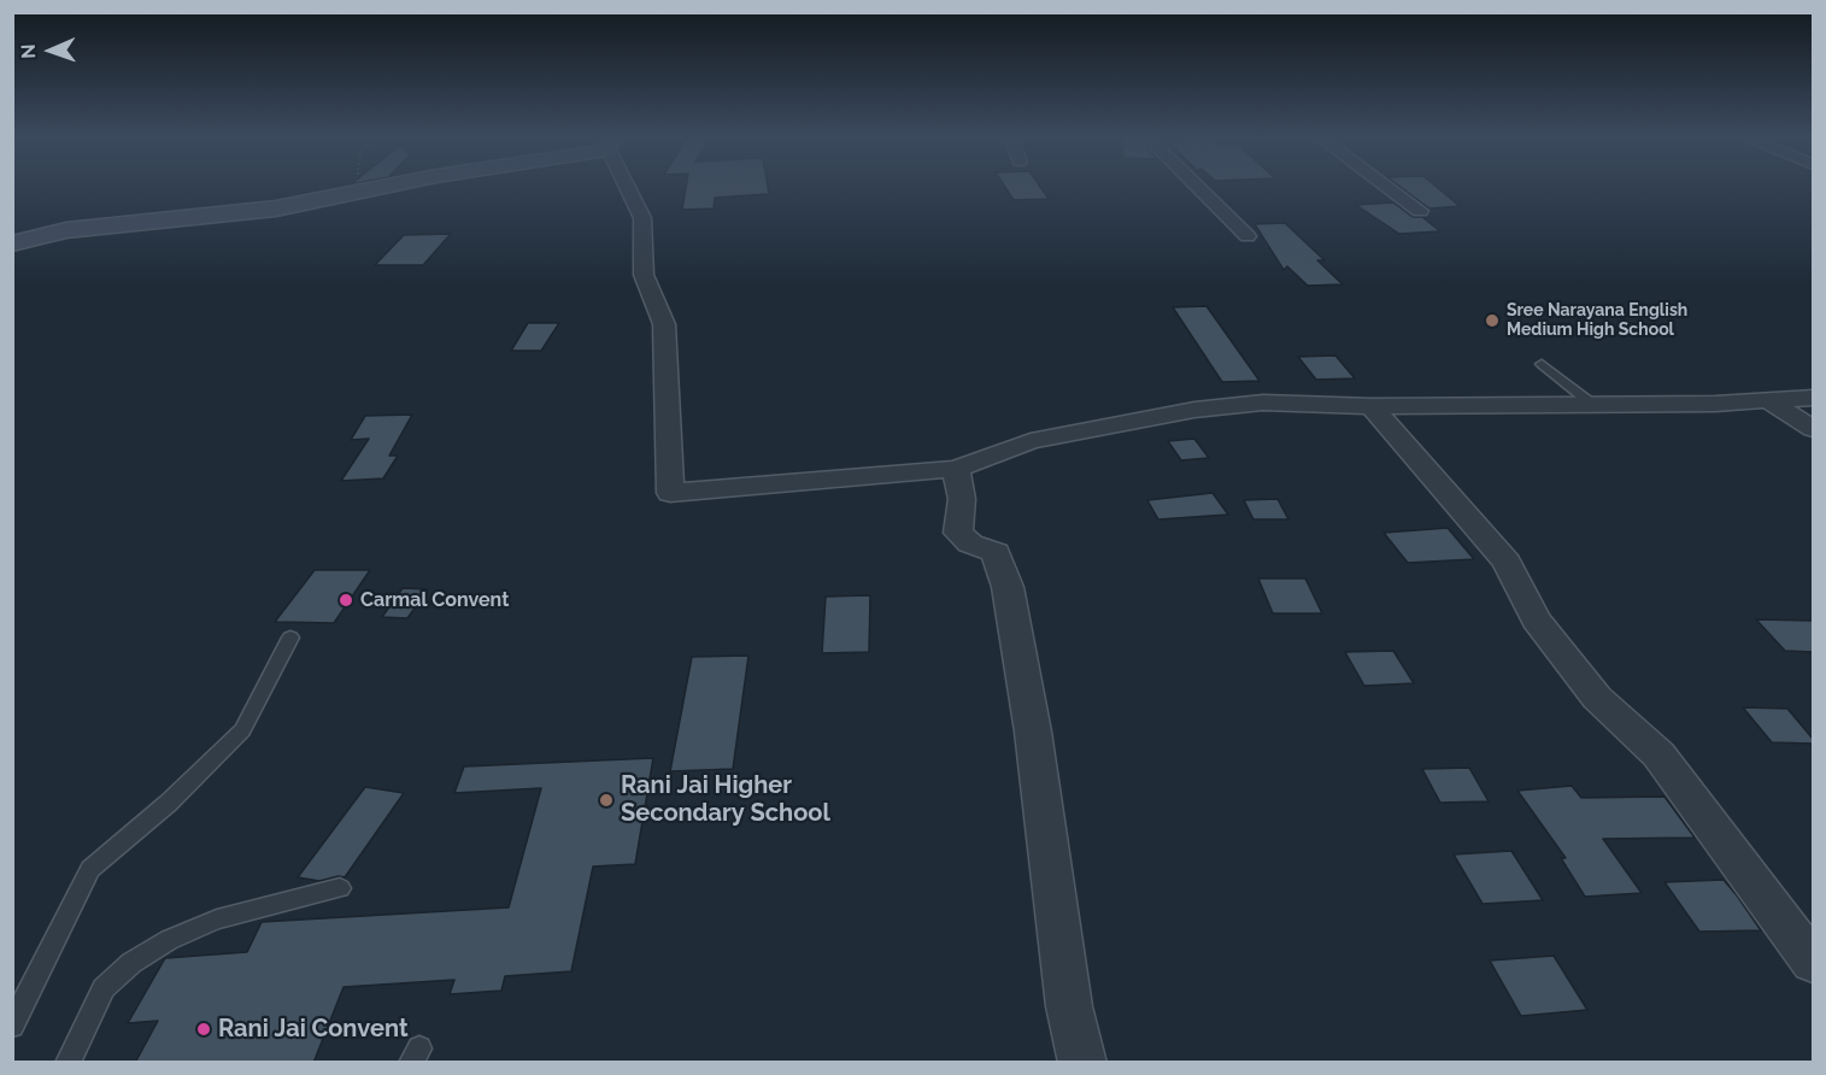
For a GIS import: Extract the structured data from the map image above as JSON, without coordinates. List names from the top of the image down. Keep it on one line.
{"places":["Sree Narayana English Medium High School","Carmal Convent","Rani Jai Higher Secondary School","Rani Jai Convent"],"north":"left"}
